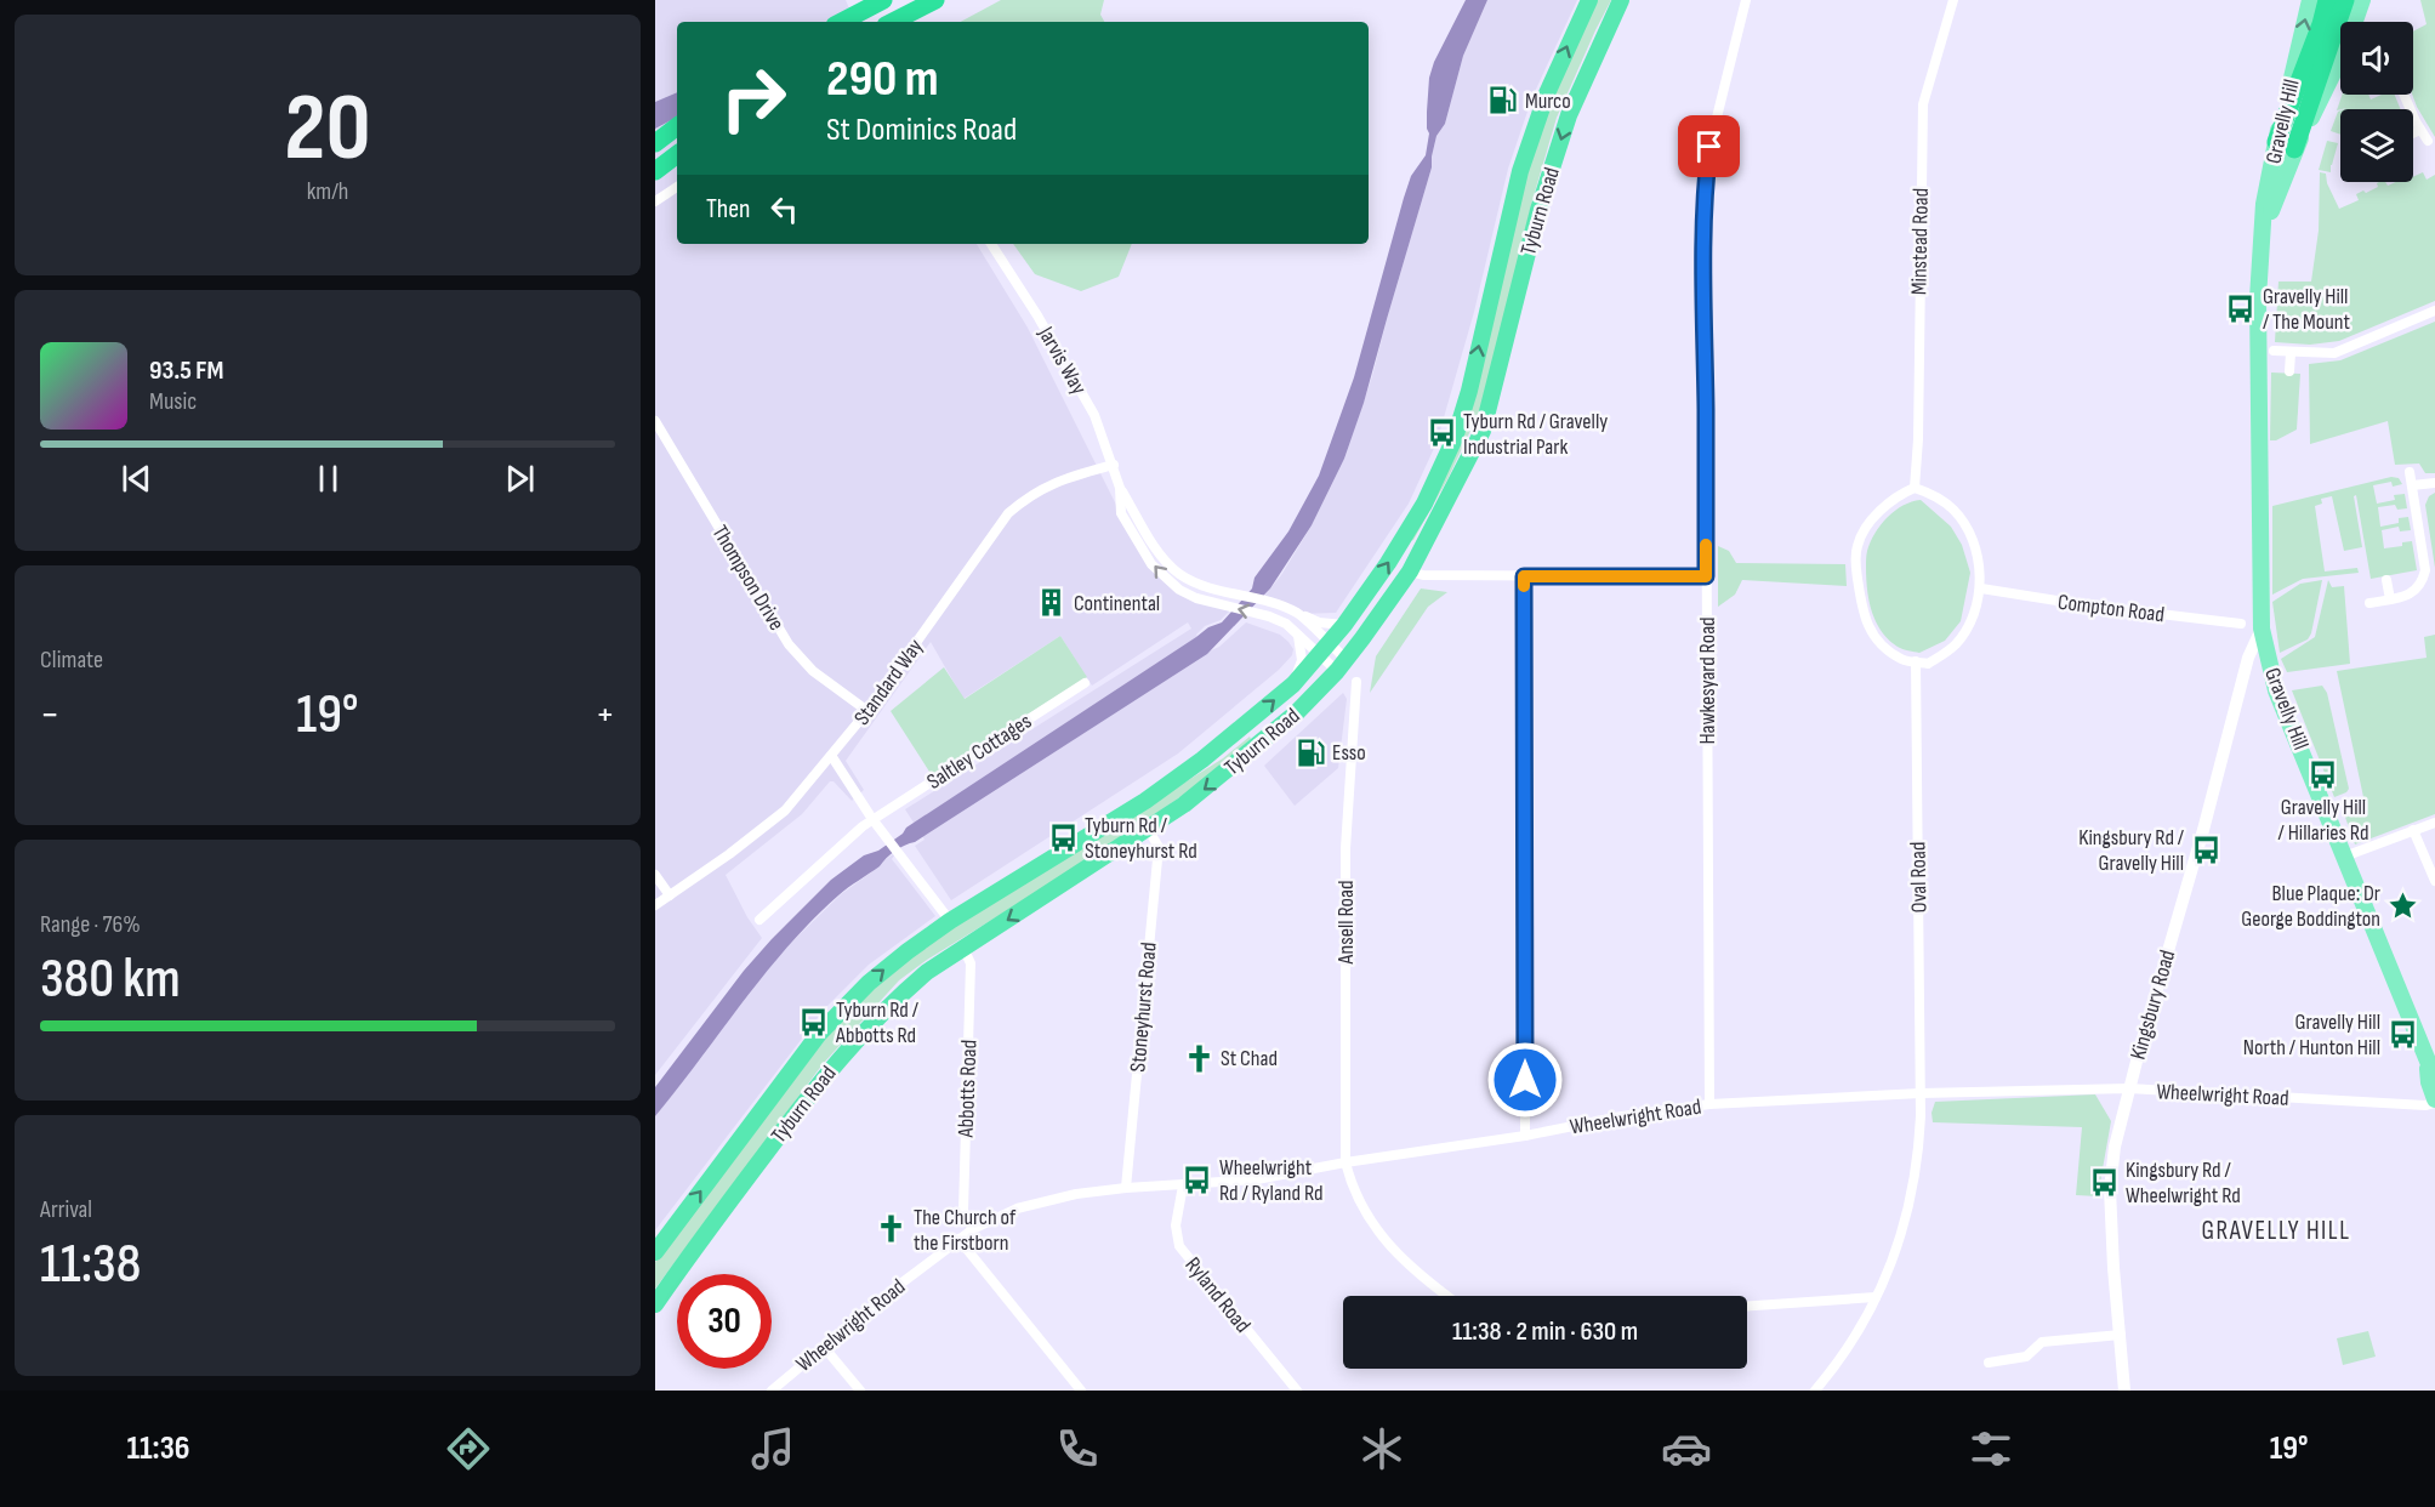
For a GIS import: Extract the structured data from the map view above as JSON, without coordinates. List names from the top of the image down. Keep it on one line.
{"streets":{"highway":["Tyburn Road"],"main road":["Gravelly Hill"],"street":["Minstead Road","Jarvis Way","Thompson Drive","Compton Road","Hawkesyard Road","Standard Way","Saltley Cottages","Oval Road","Ansell Road","Kingsbury Road","Stoneyhurst Road","Abbotts Road","Wheelwright Road","Ryland Road"]},"crossings":[["Gravelly Hill","Kingsbury Road"],["Gravelly Hill","Wheelwright Road"],["Tyburn Road","Jarvis Way"],["Tyburn Road","Stoneyhurst Road"],["Tyburn Road","Abbotts Road"],["Minstead Road","Compton Road"],["Minstead Road","Oval Road"],["Jarvis Way","Standard Way"],["Thompson Drive","Standard Way"],["Compton Road","Oval Road"],["Hawkesyard Road","Wheelwright Road"],["Oval Road","Wheelwright Road"],["Ansell Road","Wheelwright Road"],["Kingsbury Road","Wheelwright Road"],["Stoneyhurst Road","Wheelwright Road"],["Abbotts Road","Wheelwright Road"],["Wheelwright Road","Ryland Road"]],"districts":["GRAVELLY HILL"],"places":{"fuel station":["Murco","Esso"],"bus stop":["Gravelly Hill / The Mount","Tyburn Rd / Gravelly Industrial Park","Gravelly Hill / Hillaries Rd","Tyburn Rd / Stoneyhurst Rd","Kingsbury Rd / Gravelly Hill","Tyburn Rd / Abbotts Rd","Gravelly Hill North / Hunton Hill","Wheelwright Rd / Ryland Rd","Kingsbury Rd / Wheelwright Rd"],"building":["Continental"],"place":["Blue Plaque: Dr George Boddington"],"church":["St Chad","The Church of the Firstborn"]},"page":{"tile":[["20","km/h"],"Climate",["Range · 76%","380 km"],["Arrival","11:38"]],"turn":["290 m","St Dominics Road"],"then":"Then","song":["93.5 FM","Music"],"heat":["−","19°","+"],"limit":"30","trip":"11:38 · 2 min · 630 m","tabs":["11:36","19°"]}}
